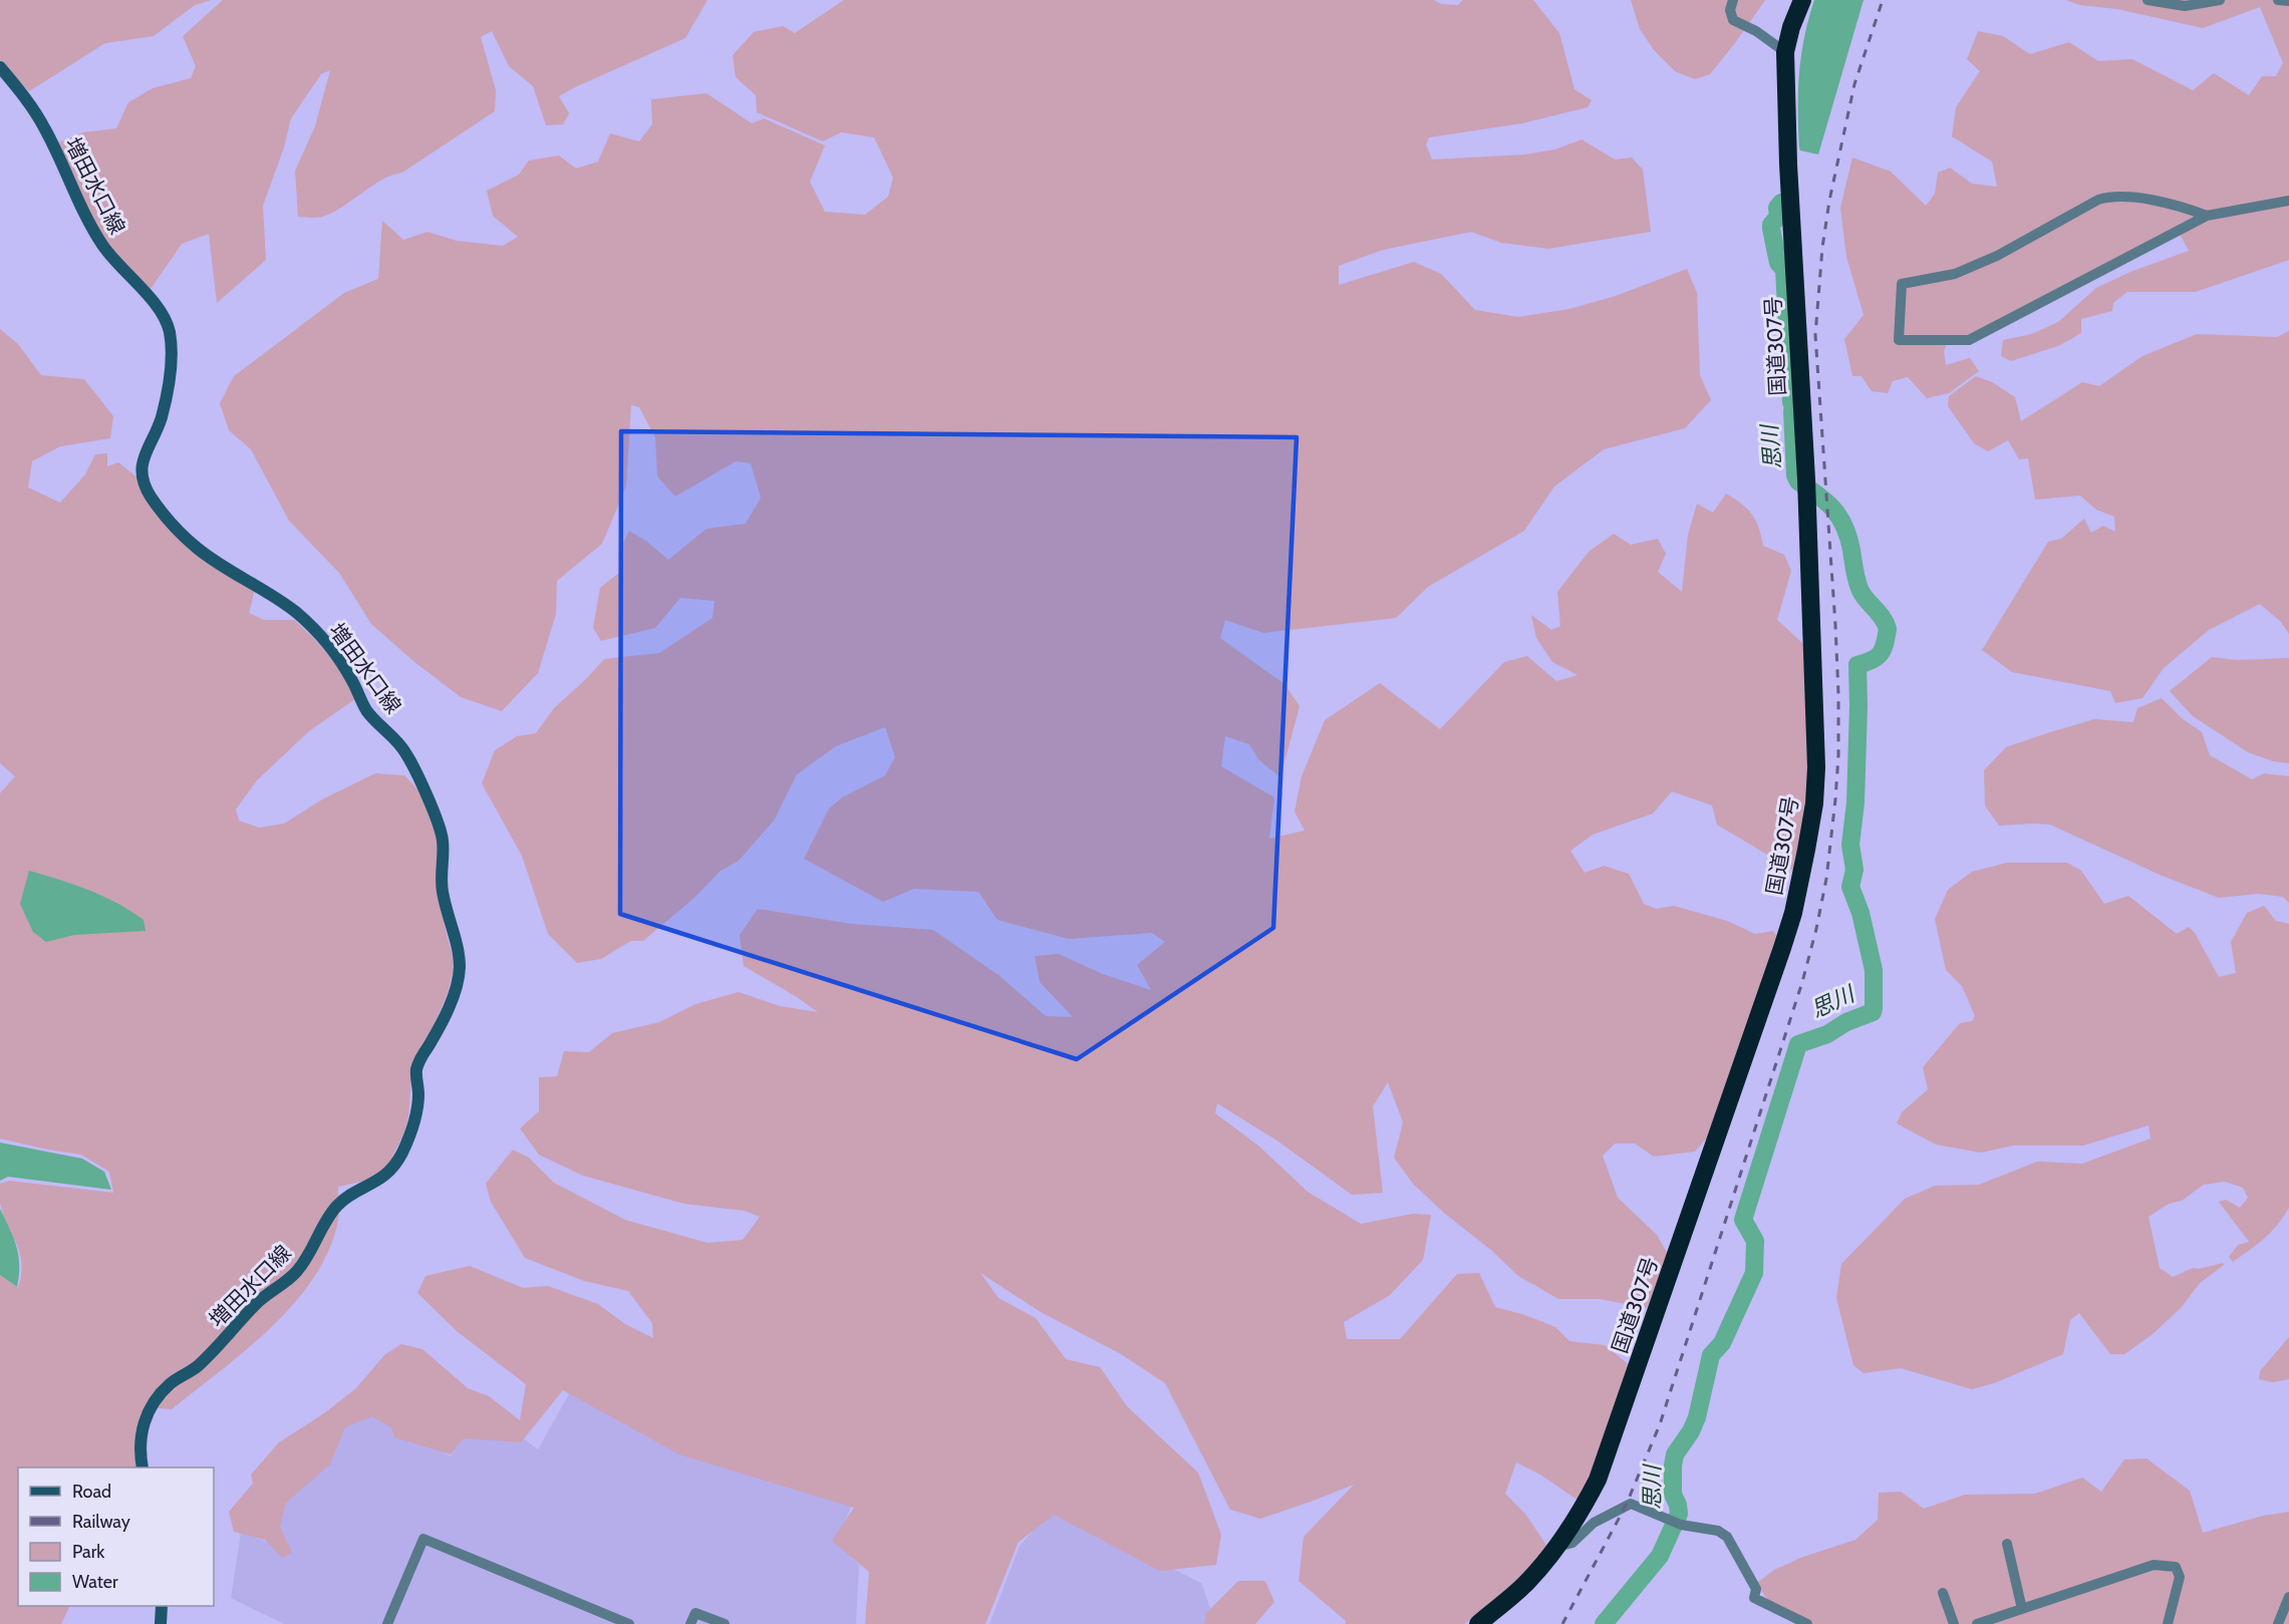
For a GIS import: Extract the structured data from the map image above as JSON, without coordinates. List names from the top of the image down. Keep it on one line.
{"streets":{"highway":["国道307号"],"main road":["増田水口線"]},"water":["思川"],"legend":["Road","Railway","Park","Water"]}
